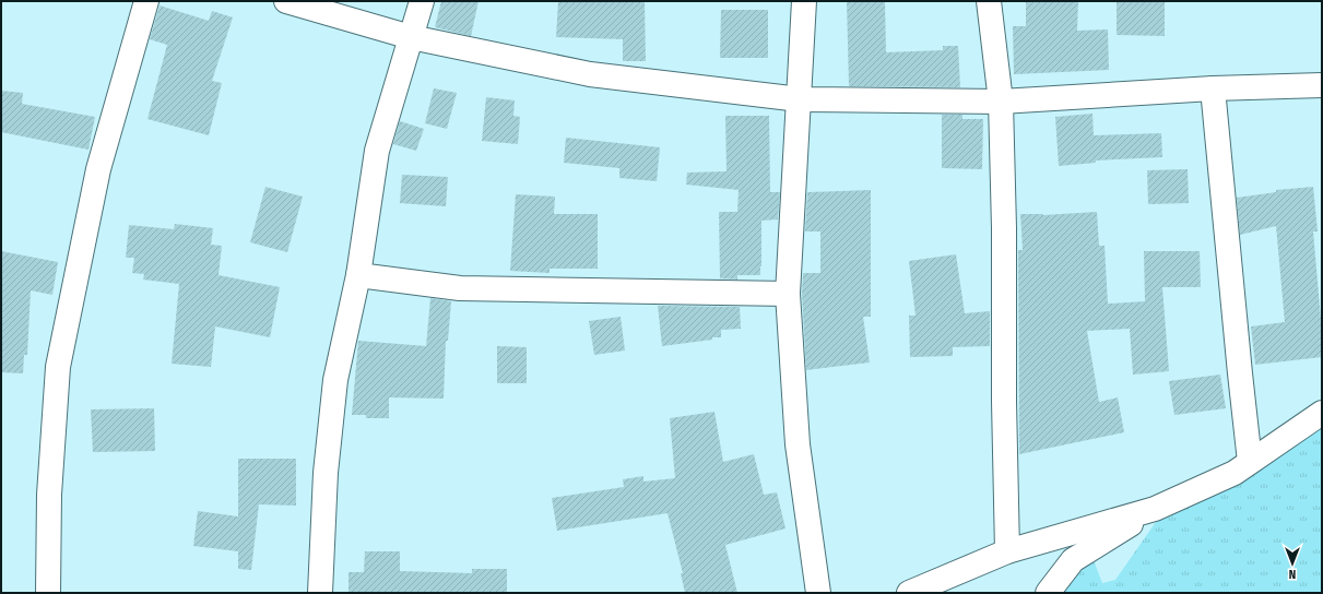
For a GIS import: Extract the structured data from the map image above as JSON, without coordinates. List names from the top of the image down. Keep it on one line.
{"north":"bottom"}
